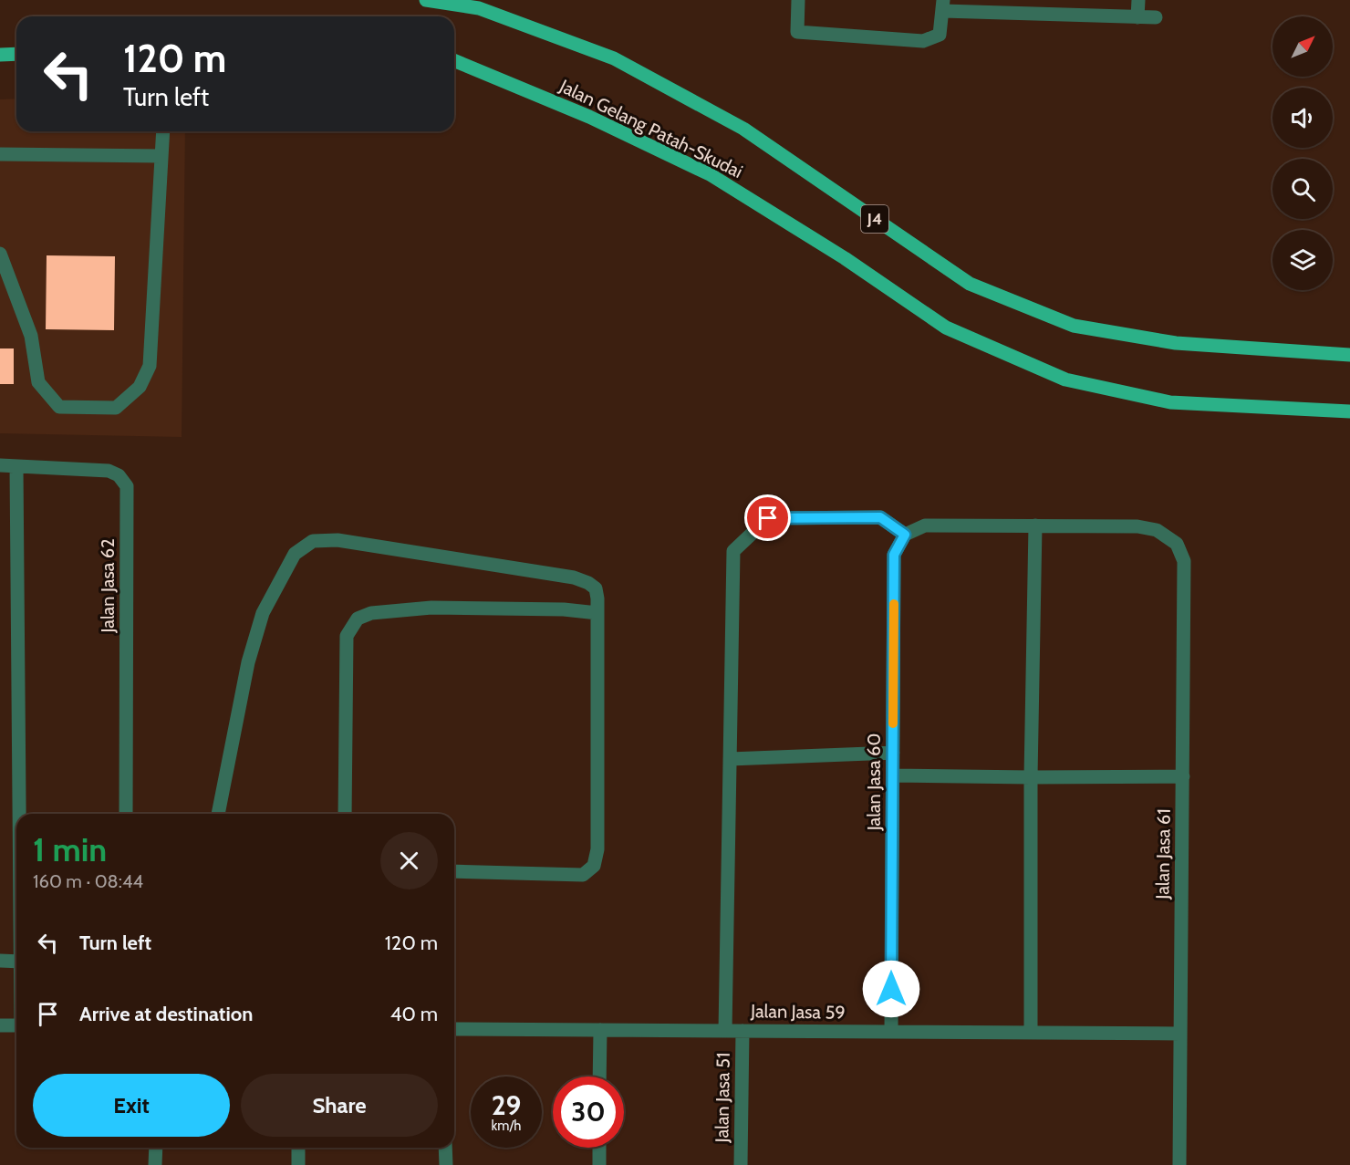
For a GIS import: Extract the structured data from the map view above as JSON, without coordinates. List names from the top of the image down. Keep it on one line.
{"streets":{"main road":["Jalan Gelang Patah-Skudai","J4"],"street":["Jalan Jasa 62","Jalan Jasa 60","Jalan Jasa 61","Jalan Jasa 59","Jalan Jasa 51"]},"crossings":[["Jalan Jasa 60","Jalan Jasa 59"],["Jalan Jasa 61","Jalan Jasa 59"],["Jalan Jasa 59","Jalan Jasa 51"]],"north":"top right","page":{"turn":["120 m","Turn left"],"heading":["1 min","160 m · 08:44"],"list":[{"name":"Turn left","value":"120 m"},{"name":"Arrive at destination","value":"40 m"}],"buttons":["Exit","Share"],"speed":"29 km/h","limit":"30"}}
